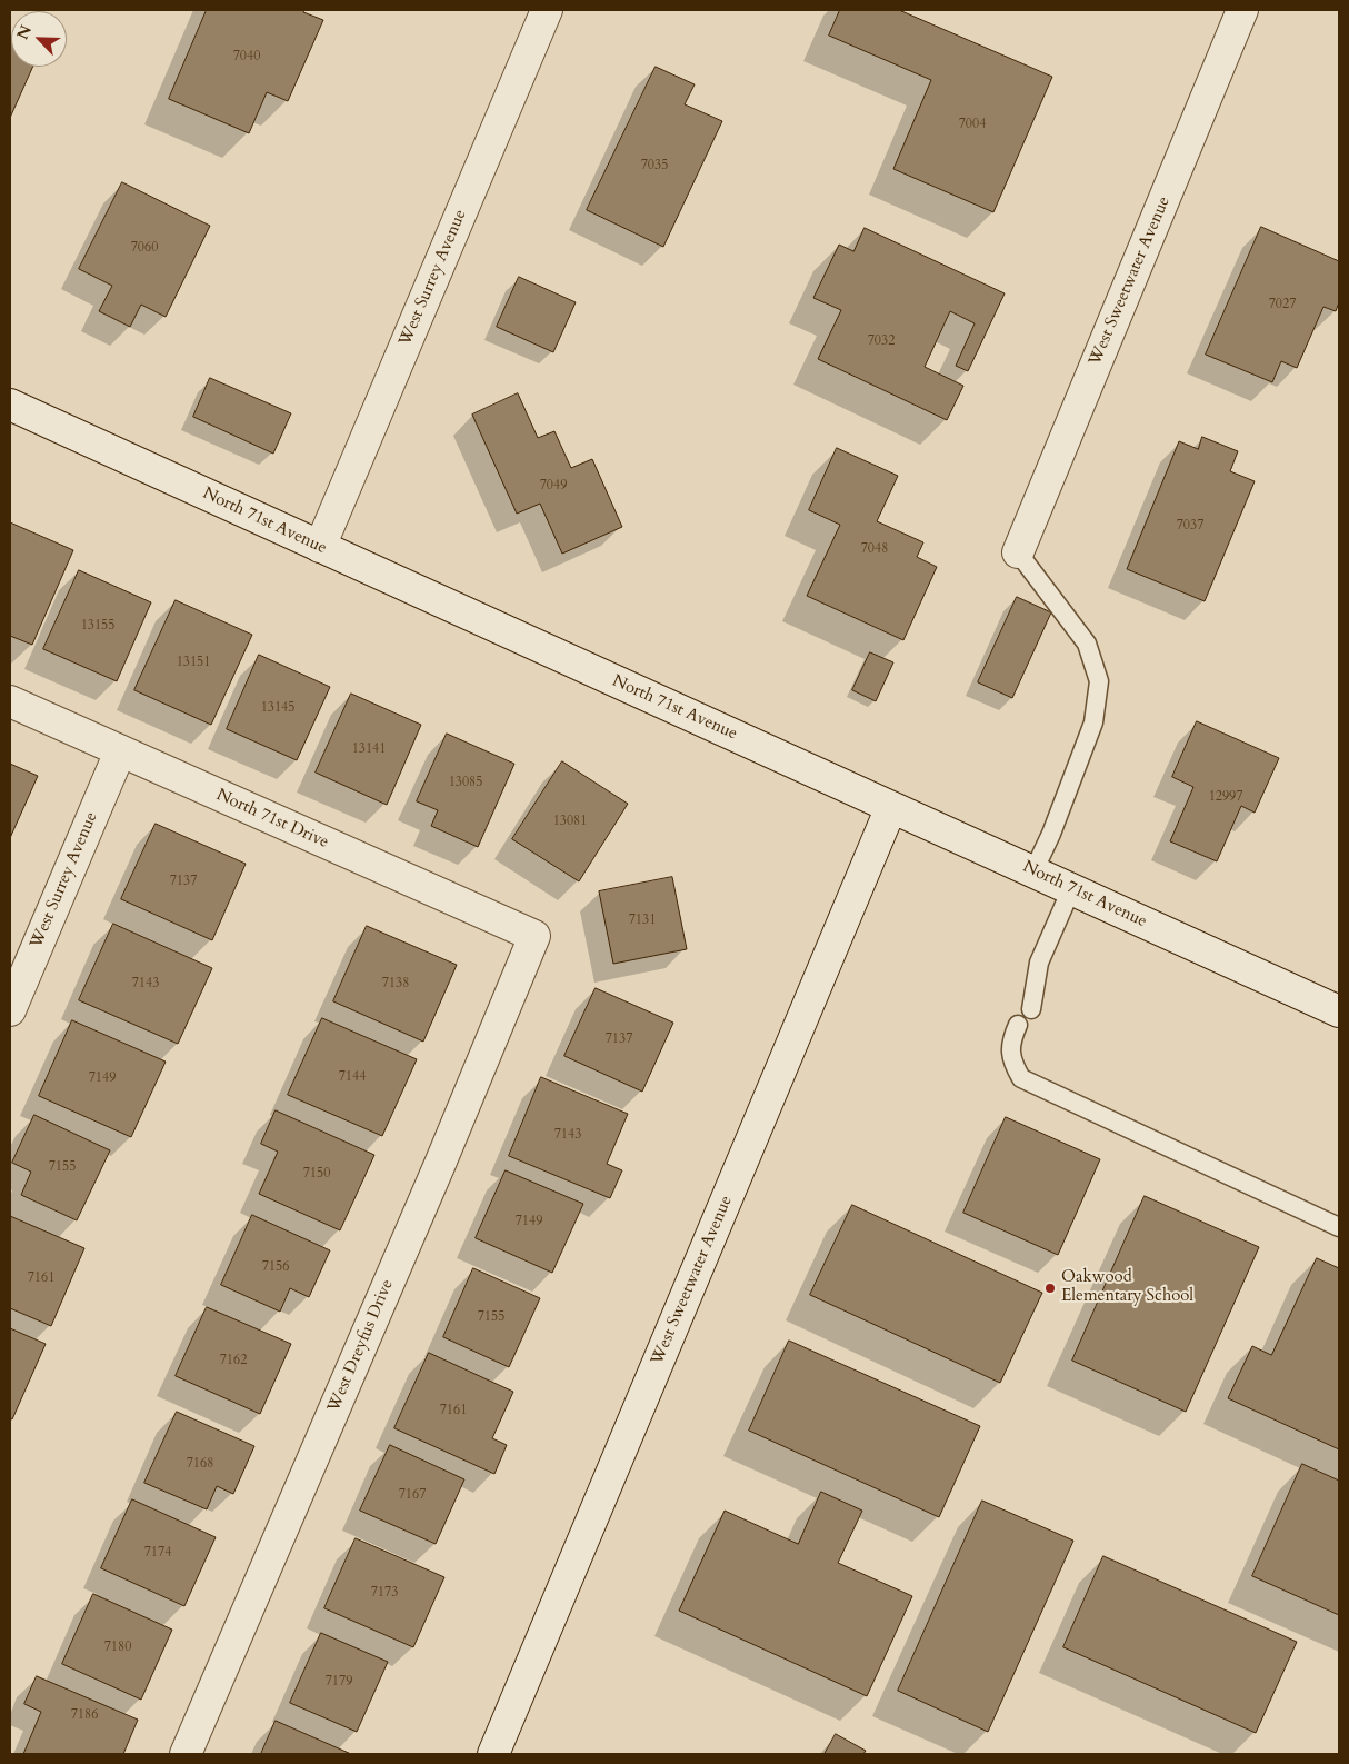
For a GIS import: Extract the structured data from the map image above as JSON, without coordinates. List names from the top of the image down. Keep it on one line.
{"streets":{"street":["West Surrey Avenue","West Sweetwater Avenue","North 71st Avenue","North 71st Drive","West Dreyfus Drive"]},"crossings":[["West Surrey Avenue","North 71st Avenue"],["West Surrey Avenue","North 71st Drive"],["West Sweetwater Avenue","North 71st Avenue"],["North 71st Drive","West Dreyfus Drive"]],"places":["Oakwood Elementary School"],"house_numbers":["7040","7004","7035","7060","7027","7032","7049","7037","7048","13155","13151","13145","13141","13085","12997","13081","7137","7131","7143","7138","7137","7144","7149","7143","7155","7150","7149","7156","7161","7155","7162","7161","7168","7167","7174","7173","7180","7179","7186"],"north":"top left"}
